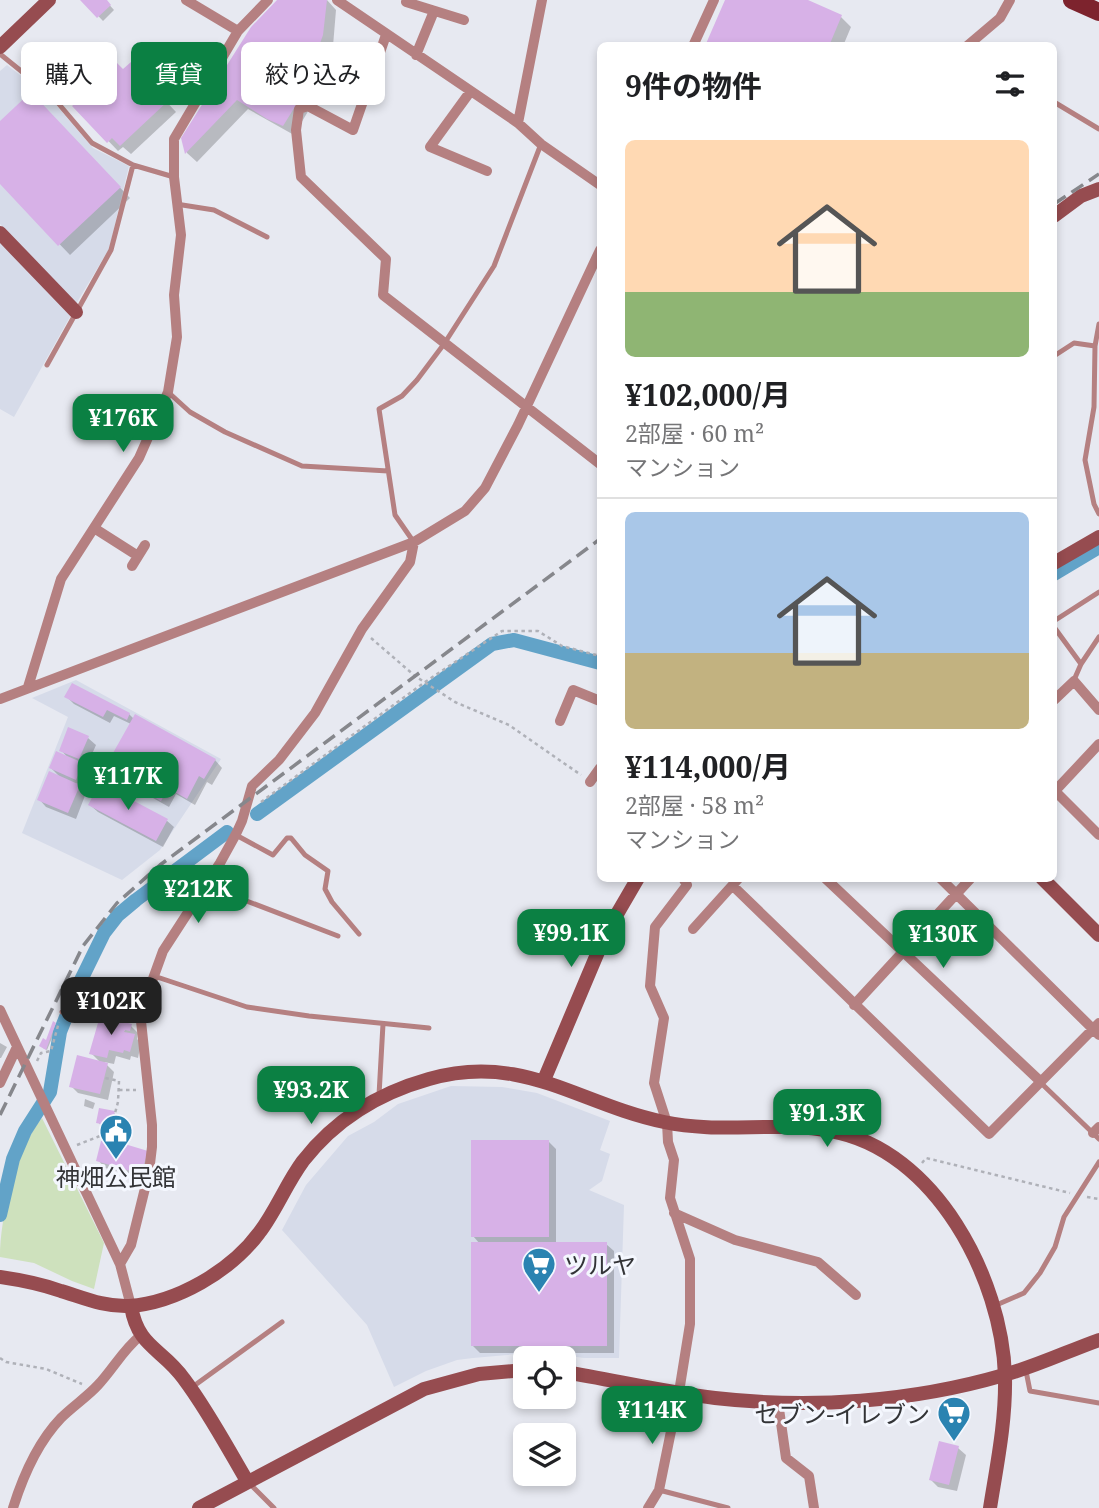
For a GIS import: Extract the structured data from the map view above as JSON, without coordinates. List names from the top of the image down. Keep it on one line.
{"places":{"public building":["神畑公民館"],"supermarket":["ツルヤ","セブン-イレブン"]},"page":{"chip":["購入","賃貸","絞り込み"],"heading":"9件の物件","list":[{"name":"¥102,000/月","note":"2部屋 · 60 m² · マンション"},{"name":"¥114,000/月","note":"2部屋 · 58 m² · マンション"}],"price":["¥176K","¥117K","¥212K","¥99.1K","¥130K","¥102K","¥93.2K","¥91.3K","¥114K"]}}
